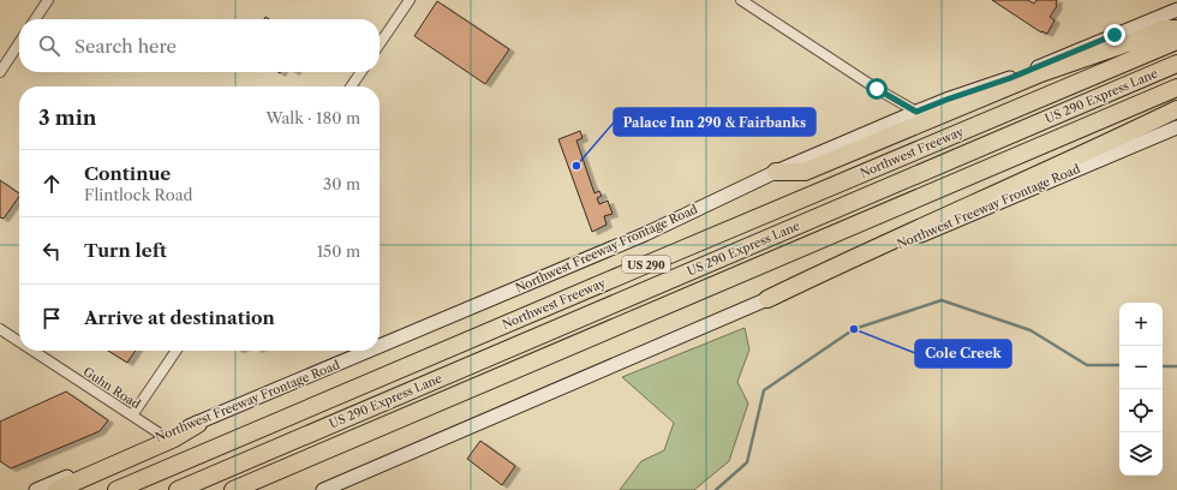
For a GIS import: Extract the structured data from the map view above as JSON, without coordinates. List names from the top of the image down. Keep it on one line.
{"streets":{"highway":["US 290 Express Lane","Northwest Freeway","US 290"],"main road":["Northwest Freeway Frontage Road"],"street":["Guhn Road"]},"crossings":[["Northwest Freeway Frontage Road","Guhn Road"]],"places":["Palace Inn 290 & Fairbanks","Cole Creek"],"page":{"search":"Search here","heading":["3 min","Walk · 180 m"],"list":[["Continue","Flintlock Road","30 m"],["Turn left","150 m"],"Arrive at destination"],"map_buttons":["+","−"]}}
